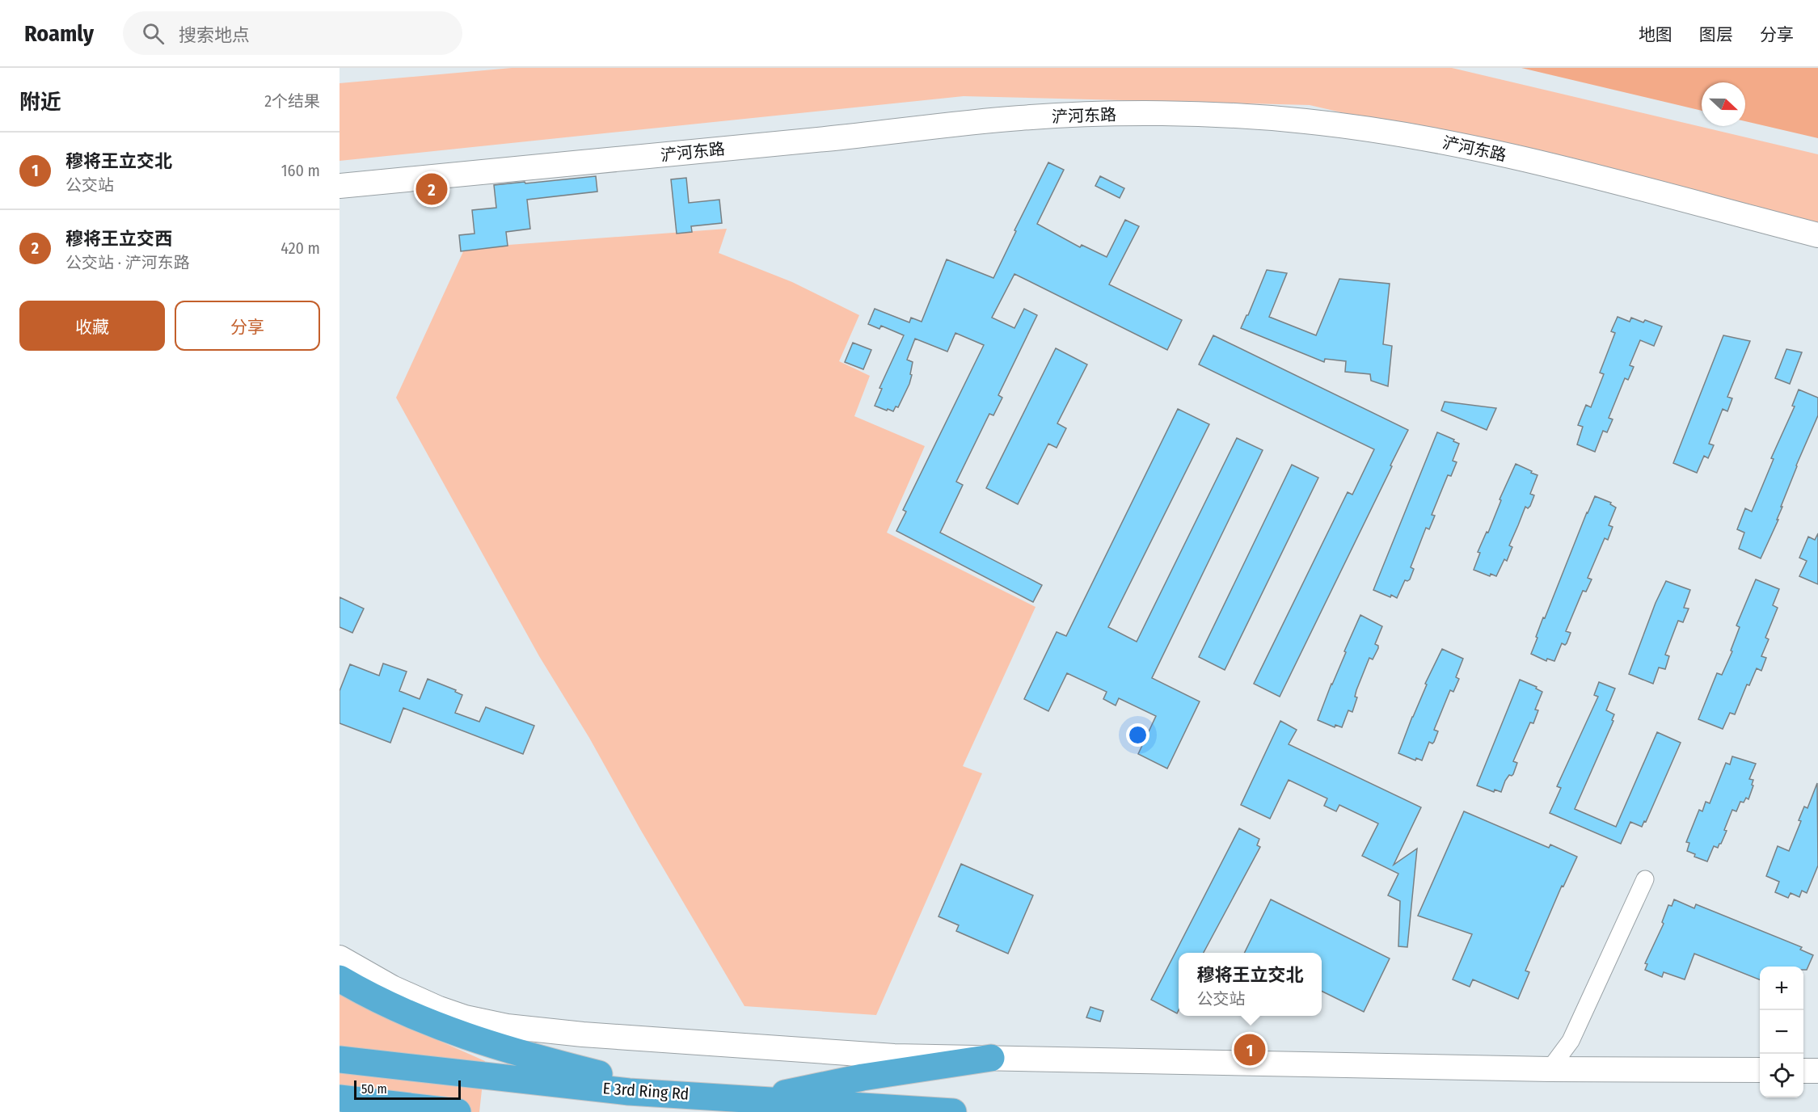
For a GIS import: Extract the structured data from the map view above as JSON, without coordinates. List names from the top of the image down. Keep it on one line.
{"streets":{"highway":["E 3rd Ring Rd"],"street":["浐河东路"]},"scale_bar":"50 m","north":"right","page":{"header":"Roamly","search":"搜索地点","nav":["地图","图层","分享"],"heading":["附近","2个结果"],"list":[{"mark":"1","name":"穆将王立交北","note":"公交站","value":"160 m"},{"mark":"2","name":"穆将王立交西","note":"公交站 · 浐河东路","value":"420 m"}],"pins":["2","1"],"buttons":["收藏","分享"],"popup":["穆将王立交北","公交站"],"map_buttons":["+","−"],"scale":"50 m"}}
